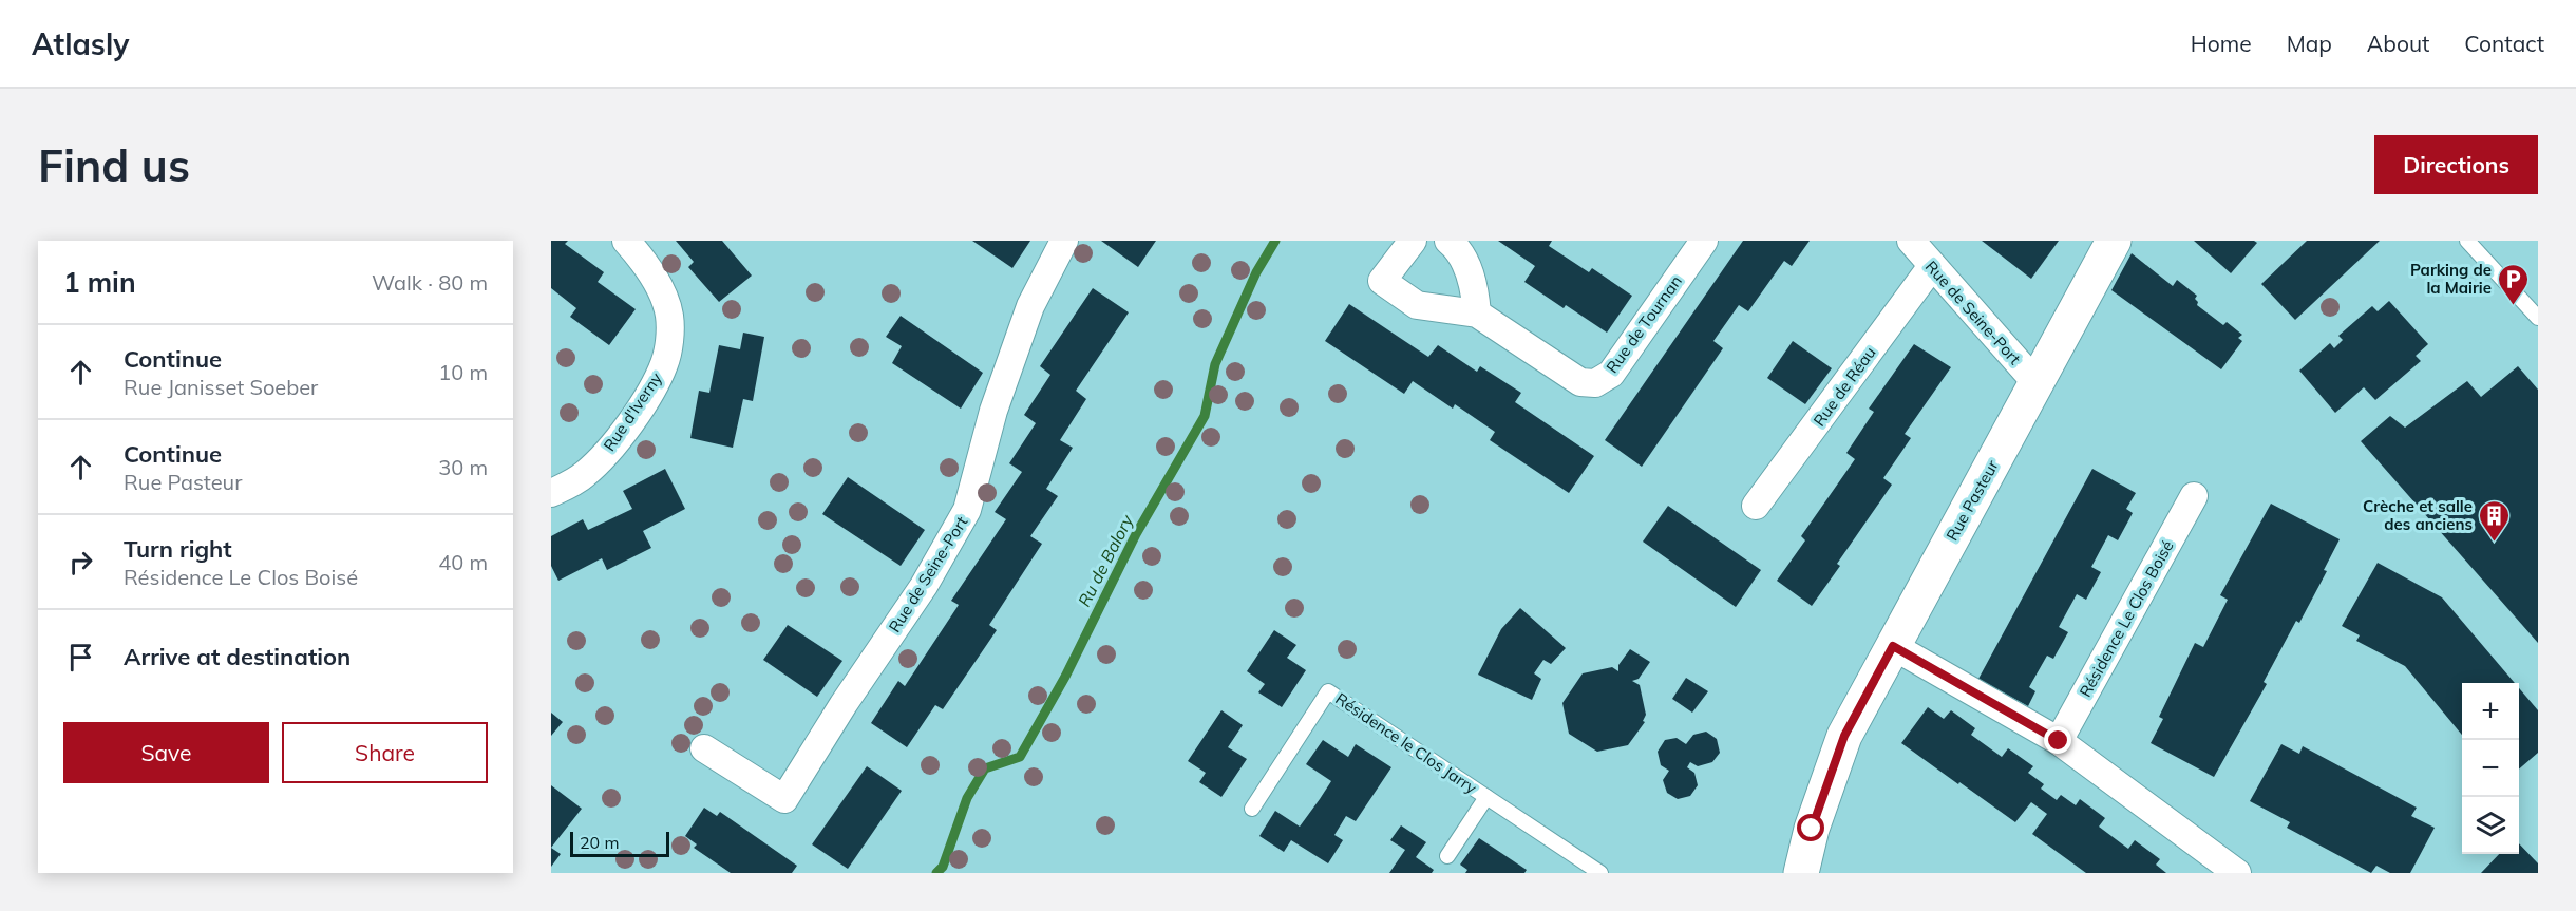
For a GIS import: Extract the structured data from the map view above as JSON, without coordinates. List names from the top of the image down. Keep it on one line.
{"streets":{"street":["Rue de Seine-Port","Rue de Tournan","Rue de Réau","Rue d'Iverny","Rue Pasteur","Résidence Le Clos Boisé"],"lane":["Résidence le Clos Jarry"]},"crossings":[["Rue de Seine-Port","Rue de Réau"],["Rue de Seine-Port","Rue Pasteur"]],"water":["Ru de Balory"],"places":{"parking":["Parking de la Mairie"],"building":["Crèche et salle des anciens"]},"scale_bar":"20 m","page":{"header":"Atlasly","nav":["Home","Map","About","Contact"],"buttons":["Directions",["Save","Share"]],"title":"Find us","heading":["1 min","Walk · 80 m"],"list":[["Continue","Rue Janisset Soeber","10 m"],["Continue","Rue Pasteur","30 m"],["Turn right","Résidence Le Clos Boisé","40 m"],"Arrive at destination"],"map_buttons":["+","−"],"scale":"20 m"}}
